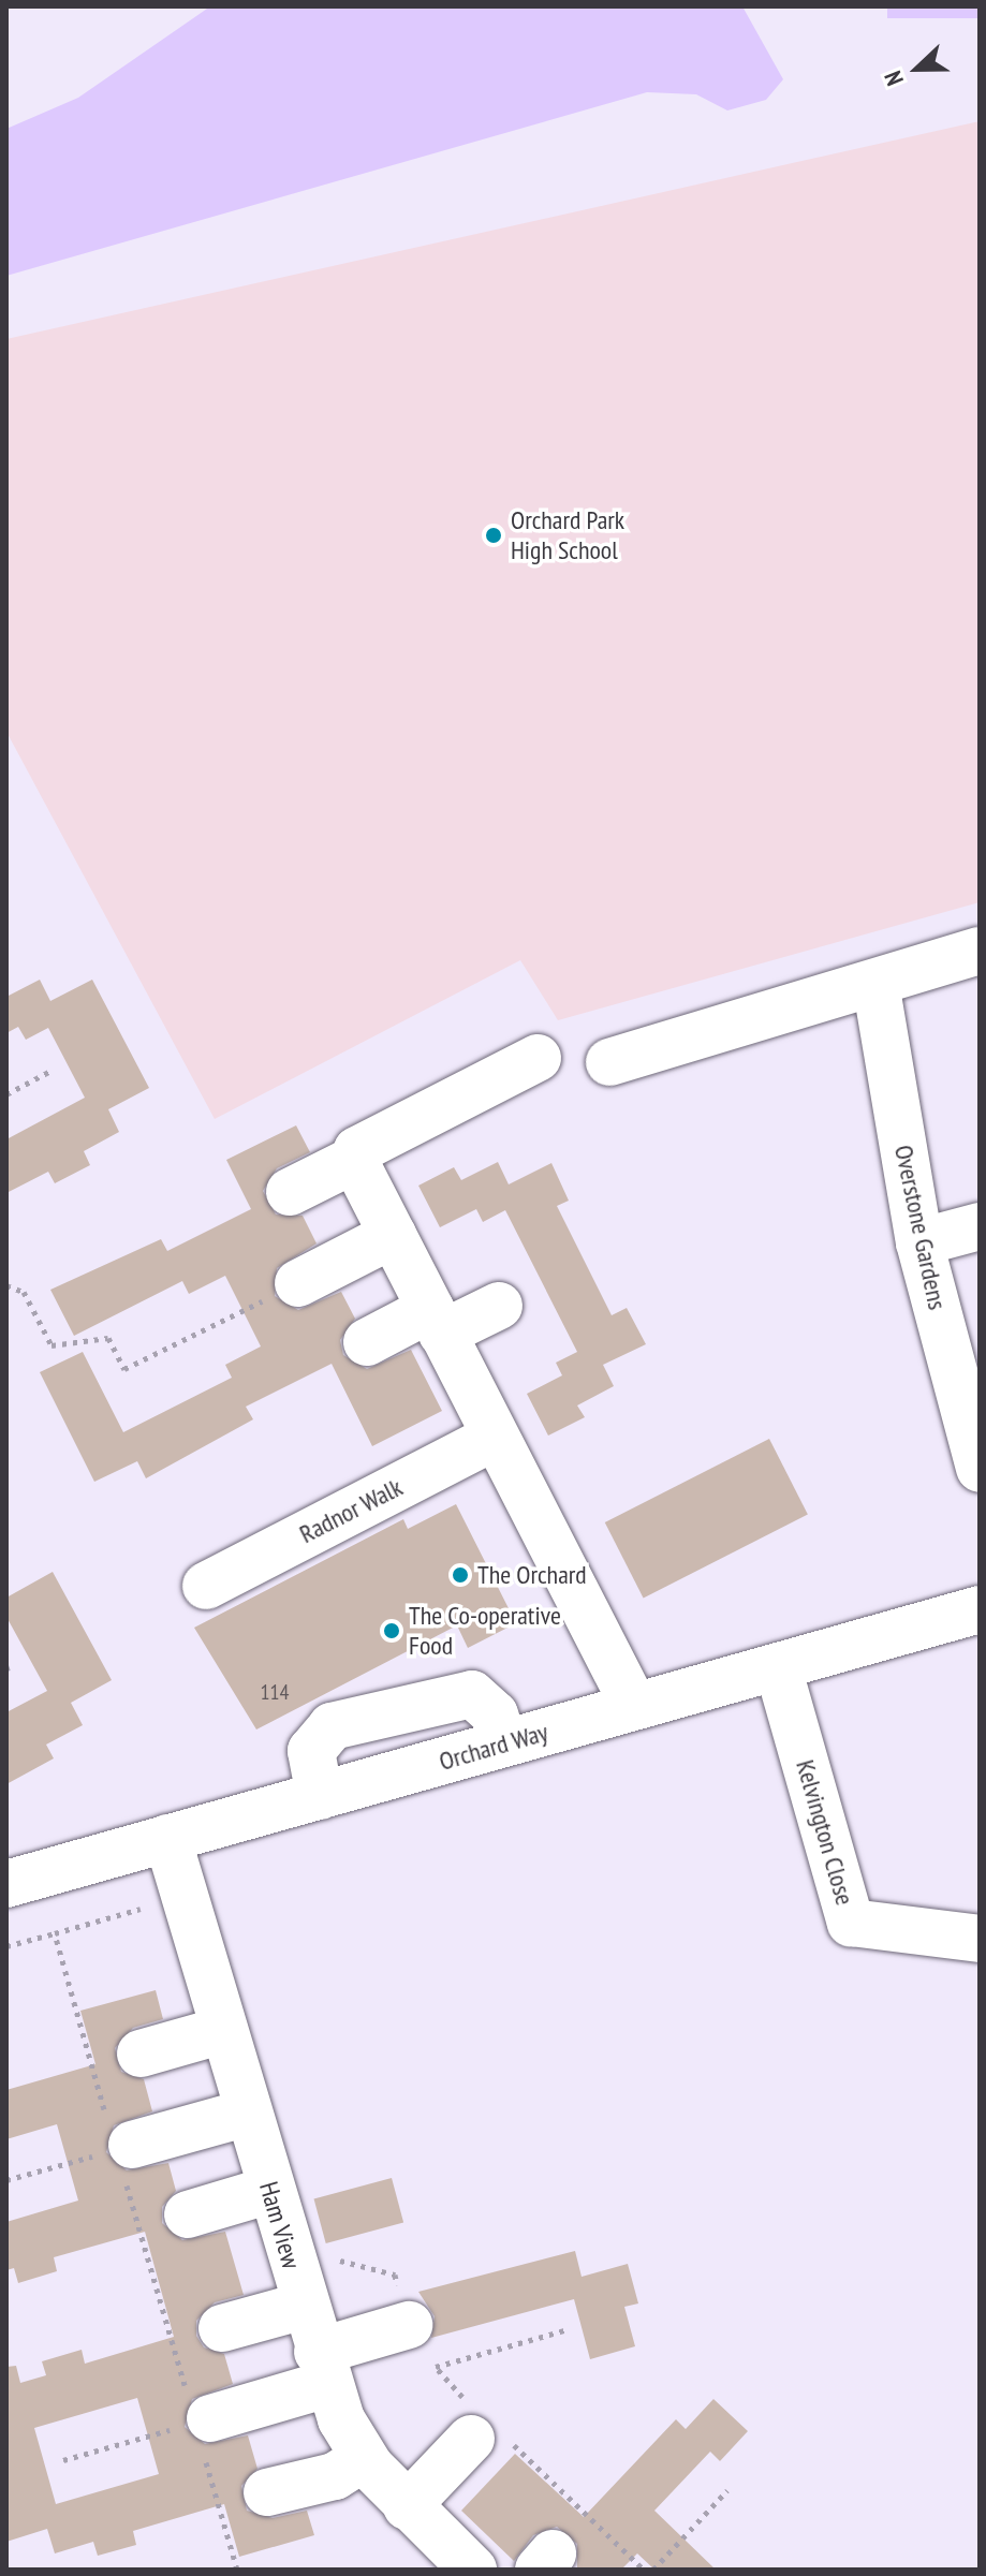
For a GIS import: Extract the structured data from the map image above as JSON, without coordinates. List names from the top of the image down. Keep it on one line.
{"streets":{"street":["Overstone Gardens","Radnor Walk","Orchard Way","Kelvington Close","Ham View"]},"crossings":[["Orchard Way","Kelvington Close"],["Orchard Way","Ham View"]],"places":["Orchard Park High School","The Orchard","The Co-operative Food"],"house_numbers":["114"],"north":"left"}
